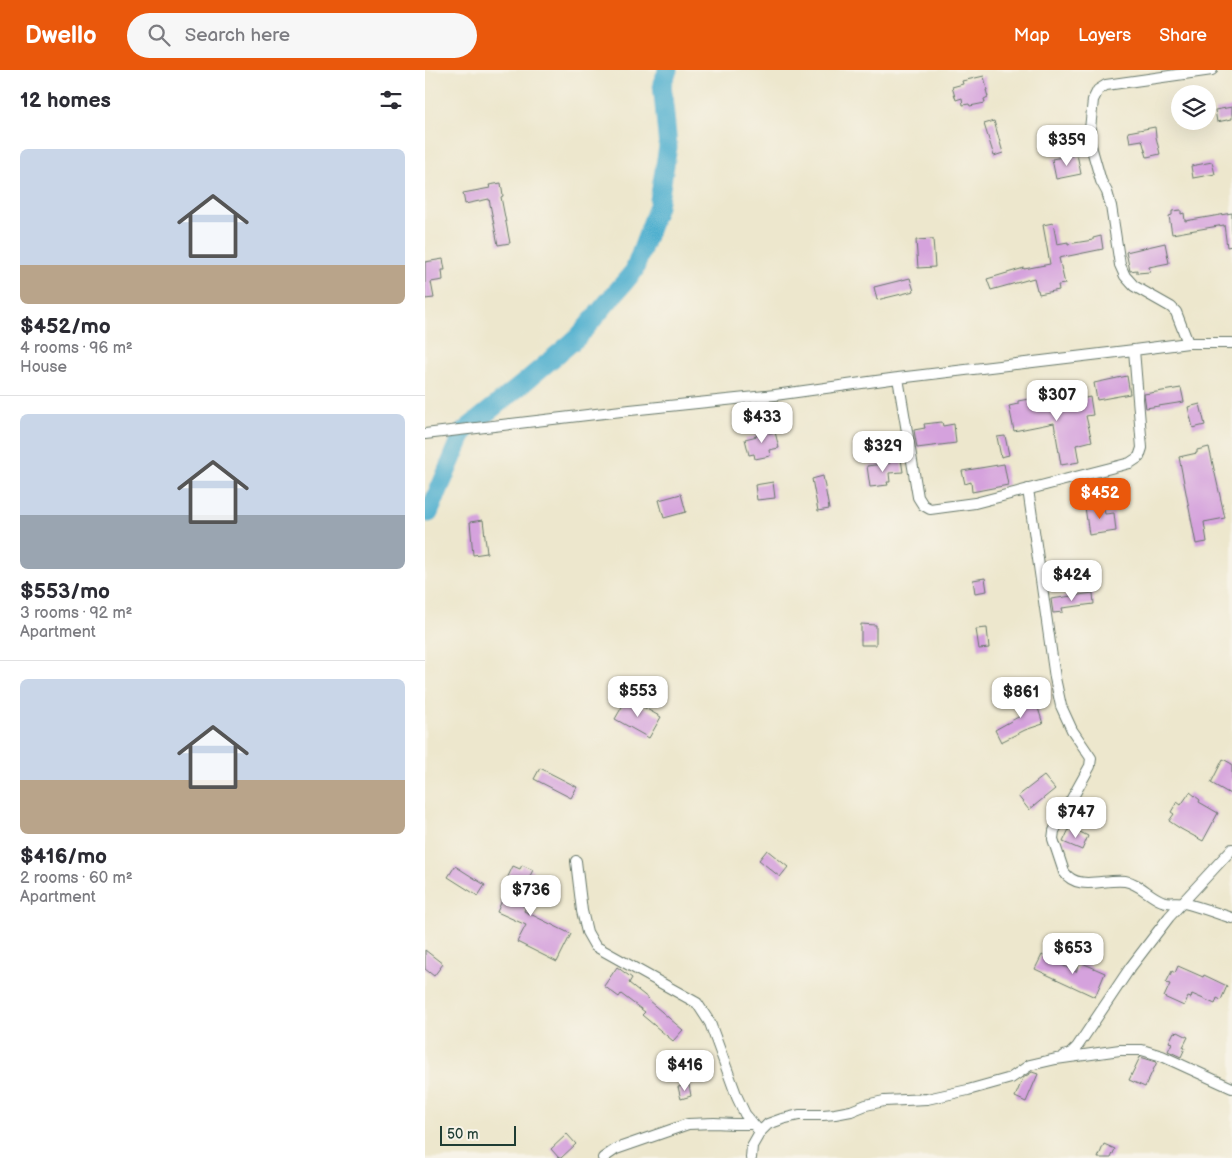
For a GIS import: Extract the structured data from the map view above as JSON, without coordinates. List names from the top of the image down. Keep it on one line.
{"scale_bar":"50 m","page":{"header":"Dwello","search":"Search here","nav":["Map","Layers","Share"],"heading":"12 homes","price":["$359","$307","$433","$329","$452","$424","$553","$861","$747","$736","$653","$416"],"list":[{"name":"$452/mo","note":"4 rooms · 96 m² · House"},{"name":"$553/mo","note":"3 rooms · 92 m² · Apartment"},{"name":"$416/mo","note":"2 rooms · 60 m² · Apartment"}],"scale":"50 m"}}
